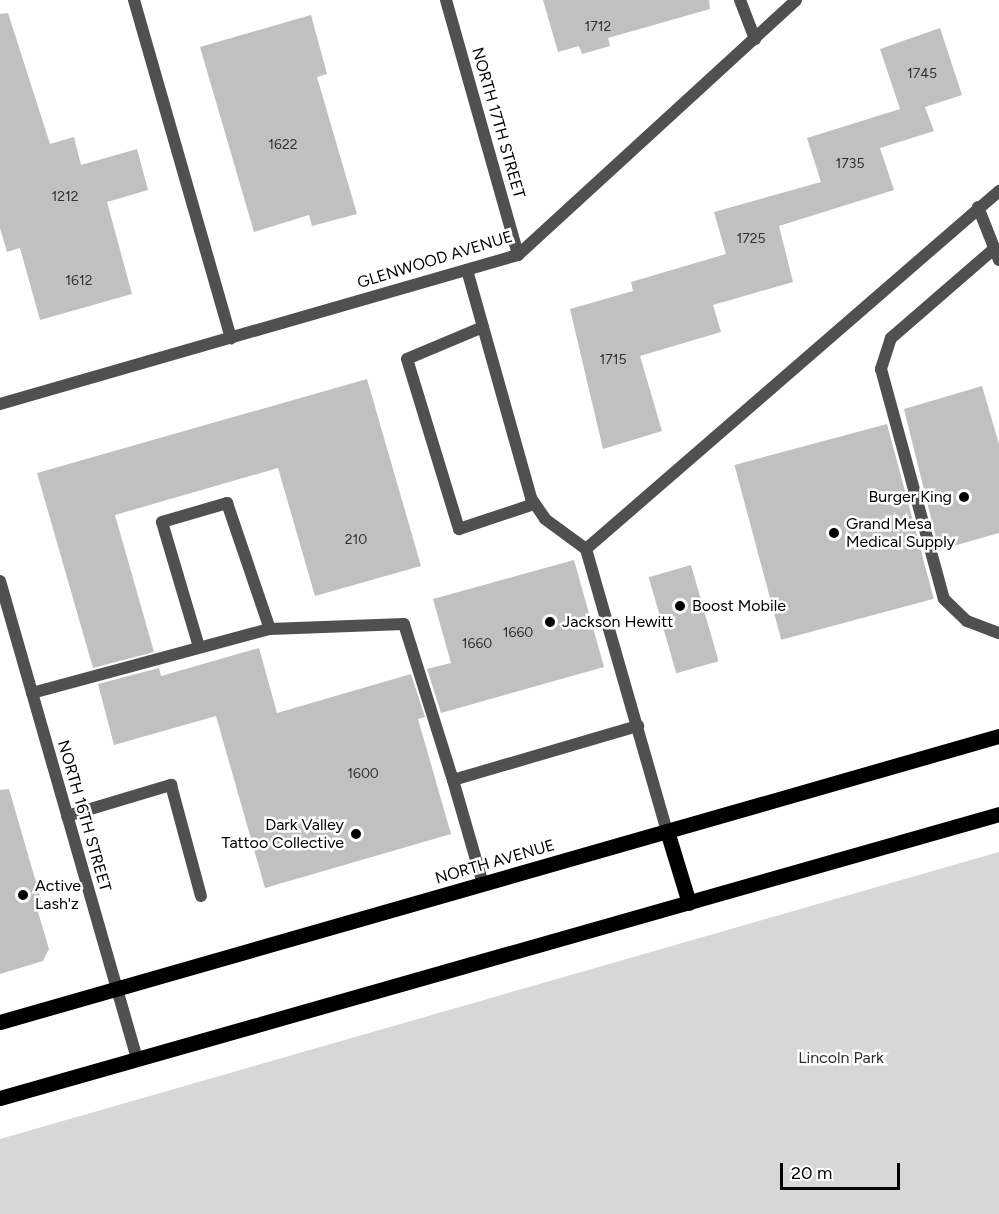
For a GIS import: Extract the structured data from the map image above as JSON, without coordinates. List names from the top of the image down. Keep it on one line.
{"streets":{"main road":["NORTH AVENUE"],"street":["NORTH 17TH STREET","GLENWOOD AVENUE","NORTH 16TH STREET"]},"crossings":[["NORTH 17TH STREET","GLENWOOD AVENUE"],["NORTH 16TH STREET","NORTH AVENUE"]],"parks":["Lincoln Park"],"places":["Burger King","Grand Mesa Medical Supply","Boost Mobile","Jackson Hewitt","Dark Valley Tattoo Collective","Active Lash'z"],"house_numbers":["1712","1745","1622","1735","1212","1725","1612","1715","210","1660","1660","1600"],"scale_bar":"20 m"}
